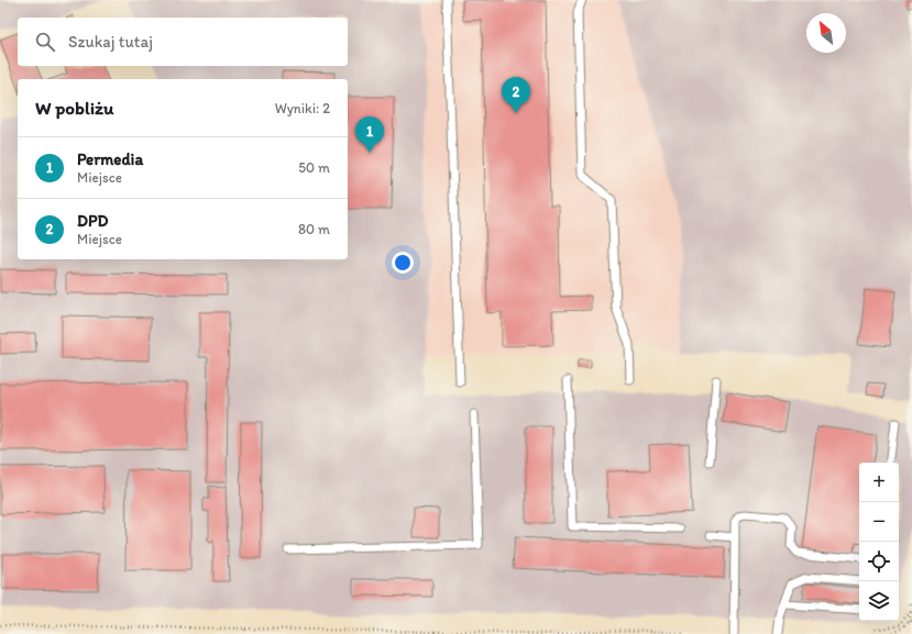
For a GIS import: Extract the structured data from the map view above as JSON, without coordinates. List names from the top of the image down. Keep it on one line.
{"north":"top left","page":{"search":"Szukaj tutaj","pins":["2","1"],"heading":["W pobliżu","Wyniki: 2"],"list":[{"mark":"1","name":"Permedia","note":"Miejsce","value":"50 m"},{"mark":"2","name":"DPD","note":"Miejsce","value":"80 m"}],"map_buttons":["+","−"]}}
